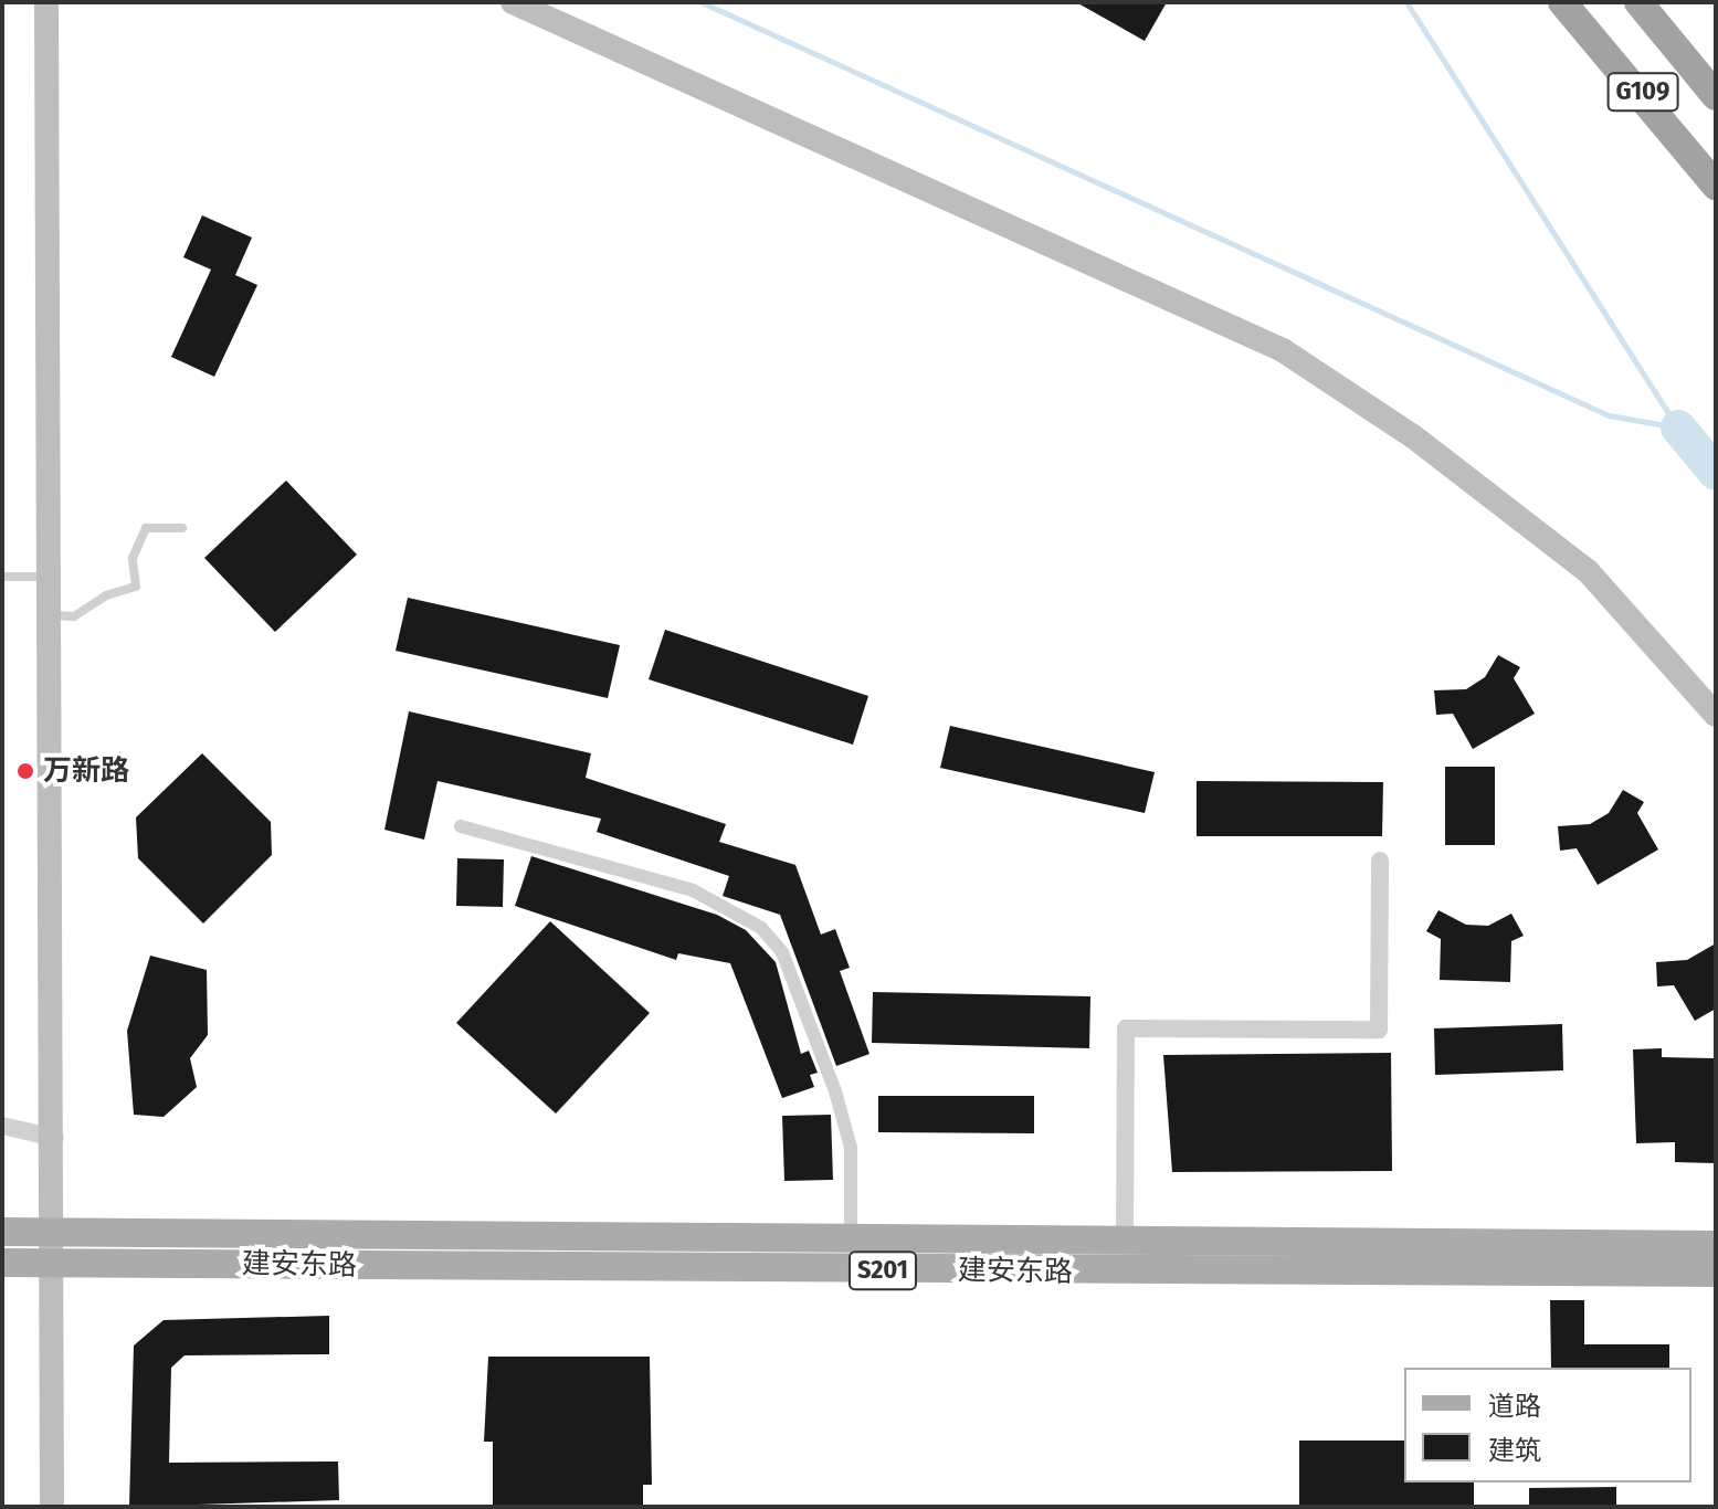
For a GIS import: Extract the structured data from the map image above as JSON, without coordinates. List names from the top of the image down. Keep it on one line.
{"streets":{"highway":["G109"],"main road":["建安东路","S201"]},"crossings":[["建安东路","S201"]],"places":["万新路"],"legend":["道路","建筑"]}
